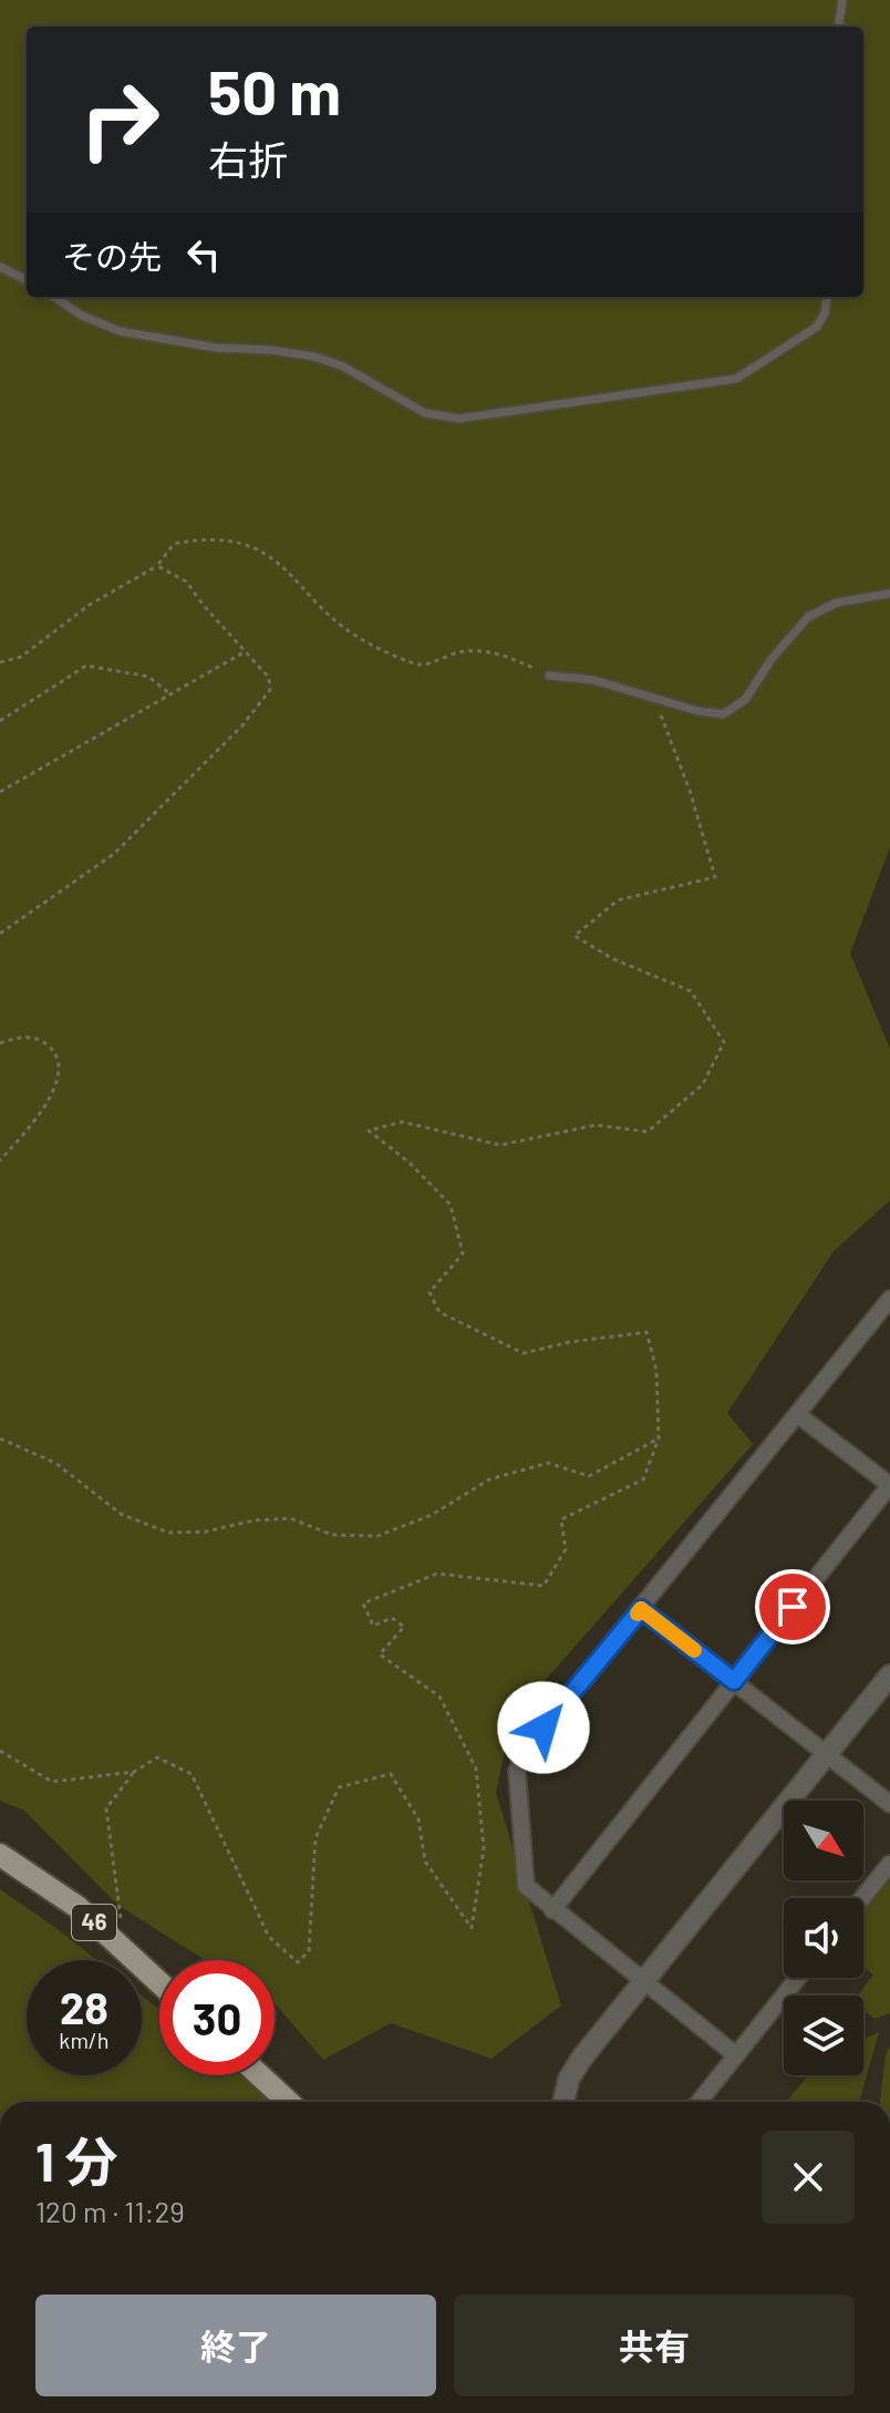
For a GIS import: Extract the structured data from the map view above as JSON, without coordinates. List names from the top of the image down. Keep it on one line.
{"streets":{"main road":["46"]},"north":"bottom right","page":{"turn":["50 m","右折"],"then":"その先","speed":"28 km/h","limit":"30","heading":["1 分","120 m · 11:29"],"buttons":["終了","共有"]}}
